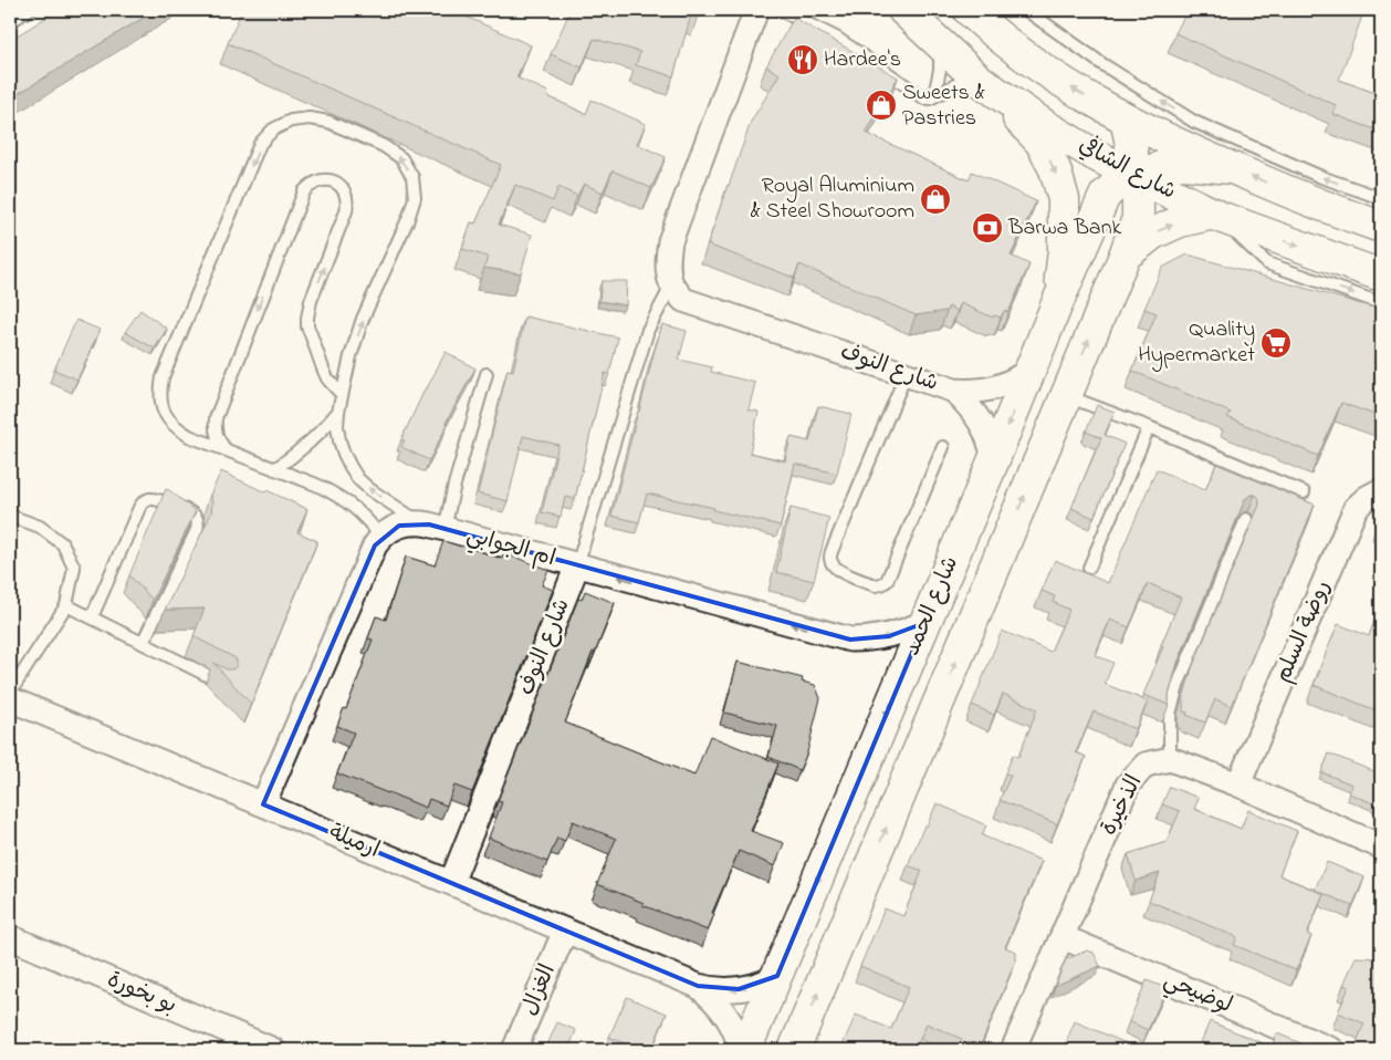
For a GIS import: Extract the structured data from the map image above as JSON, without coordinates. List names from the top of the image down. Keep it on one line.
{"streets":{"street":["شارع الشافي","شارع النوف","ام الجوابي","شارع الحمد","روضة السلم","الذخيرة","ارميلة","الغزال","بو بخورة","لوضيحي"]},"crossings":[["شارع الشافي","شارع الحمد"],["شارع النوف","ام الجوابي"],["شارع النوف","شارع الحمد"],["شارع النوف","ارميلة"],["ام الجوابي","شارع الحمد"],["ام الجوابي","ارميلة"],["شارع الحمد","ارميلة"],["روضة السلم","الذخيرة"],["الذخيرة","لوضيحي"],["ارميلة","الغزال"]],"one_way":["ام الجوابي"],"places":{"restaurant":["Hardee's"],"shop":["Sweets & Pastries","Royal Aluminium & Steel Showroom"],"bank":["Barwa Bank"],"supermarket":["Quality Hypermarket"]}}
